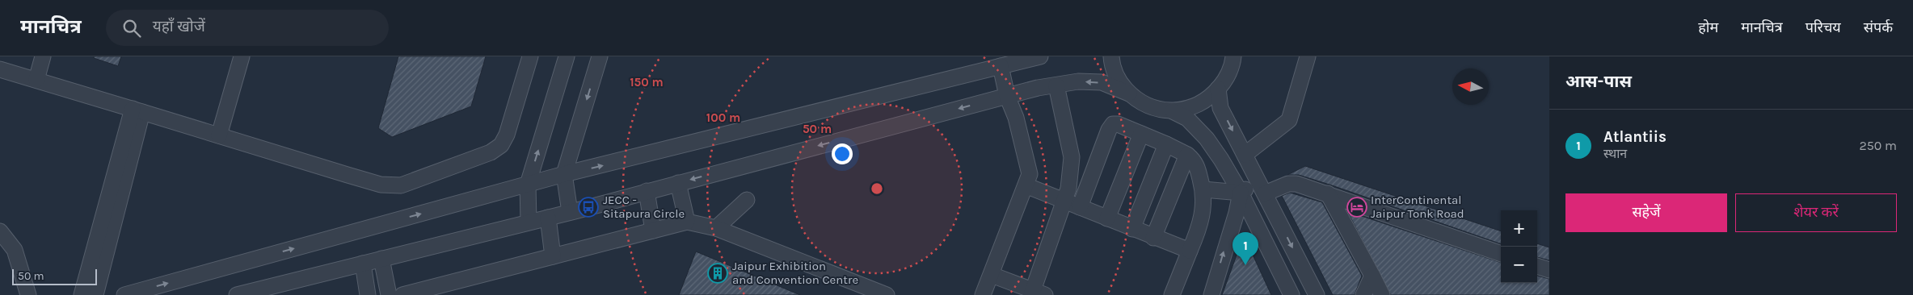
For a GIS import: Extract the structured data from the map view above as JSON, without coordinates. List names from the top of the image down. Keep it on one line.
{"places":{"bus stop":["JECC - Sitapura Circle"],"hotel":["InterContinental Jaipur Tonk Road"],"building":["Jaipur Exhibition and Convention Centre"]},"scale_bar":"50 m","north":"left","page":{"header":"मानचित्र","search":"यहाँ खोजें","nav":["होम","मानचित्र","परिचय","संपर्क"],"heading":"आस-पास","list":[{"mark":"1","name":"Atlantiis","note":"स्थान","value":"250 m"}],"buttons":["सहेजें","शेयर करें"],"map_buttons":["+","−"],"pins":"1","scale":"50 m"},"rings":["150 m","100 m","50 m"]}
